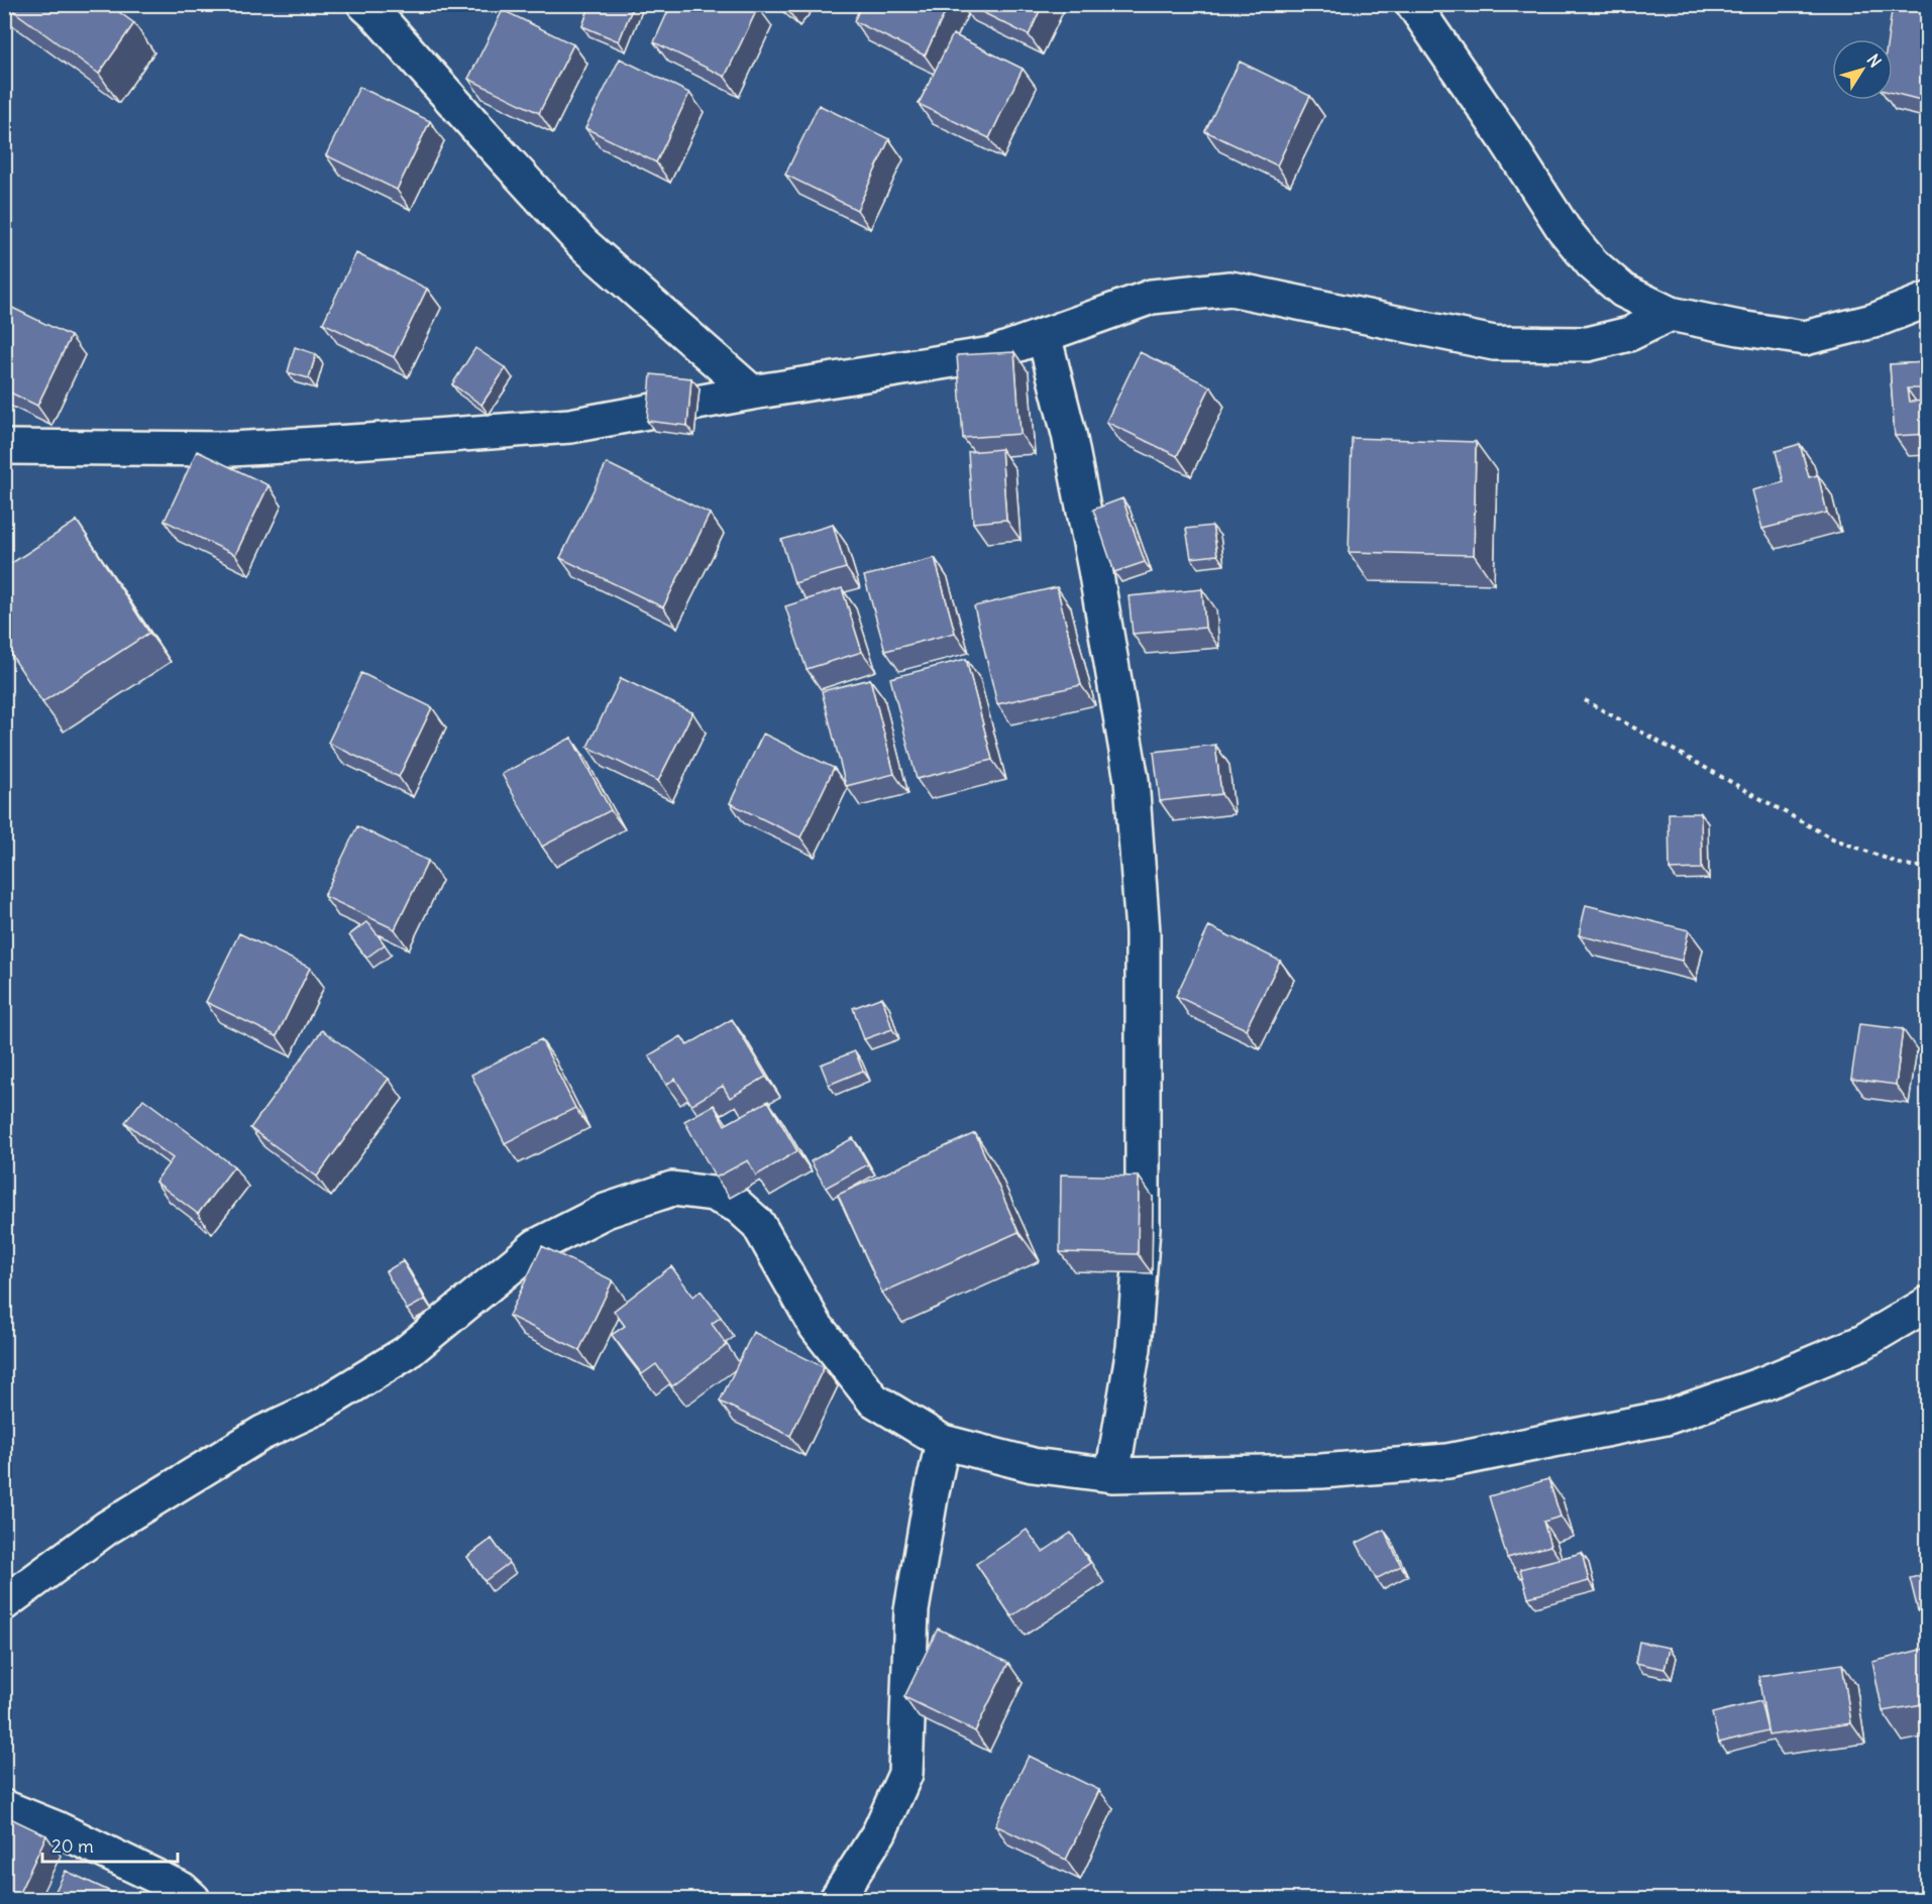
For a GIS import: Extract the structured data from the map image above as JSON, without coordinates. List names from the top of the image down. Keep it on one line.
{"scale_bar":"20 m","north":"top right"}
